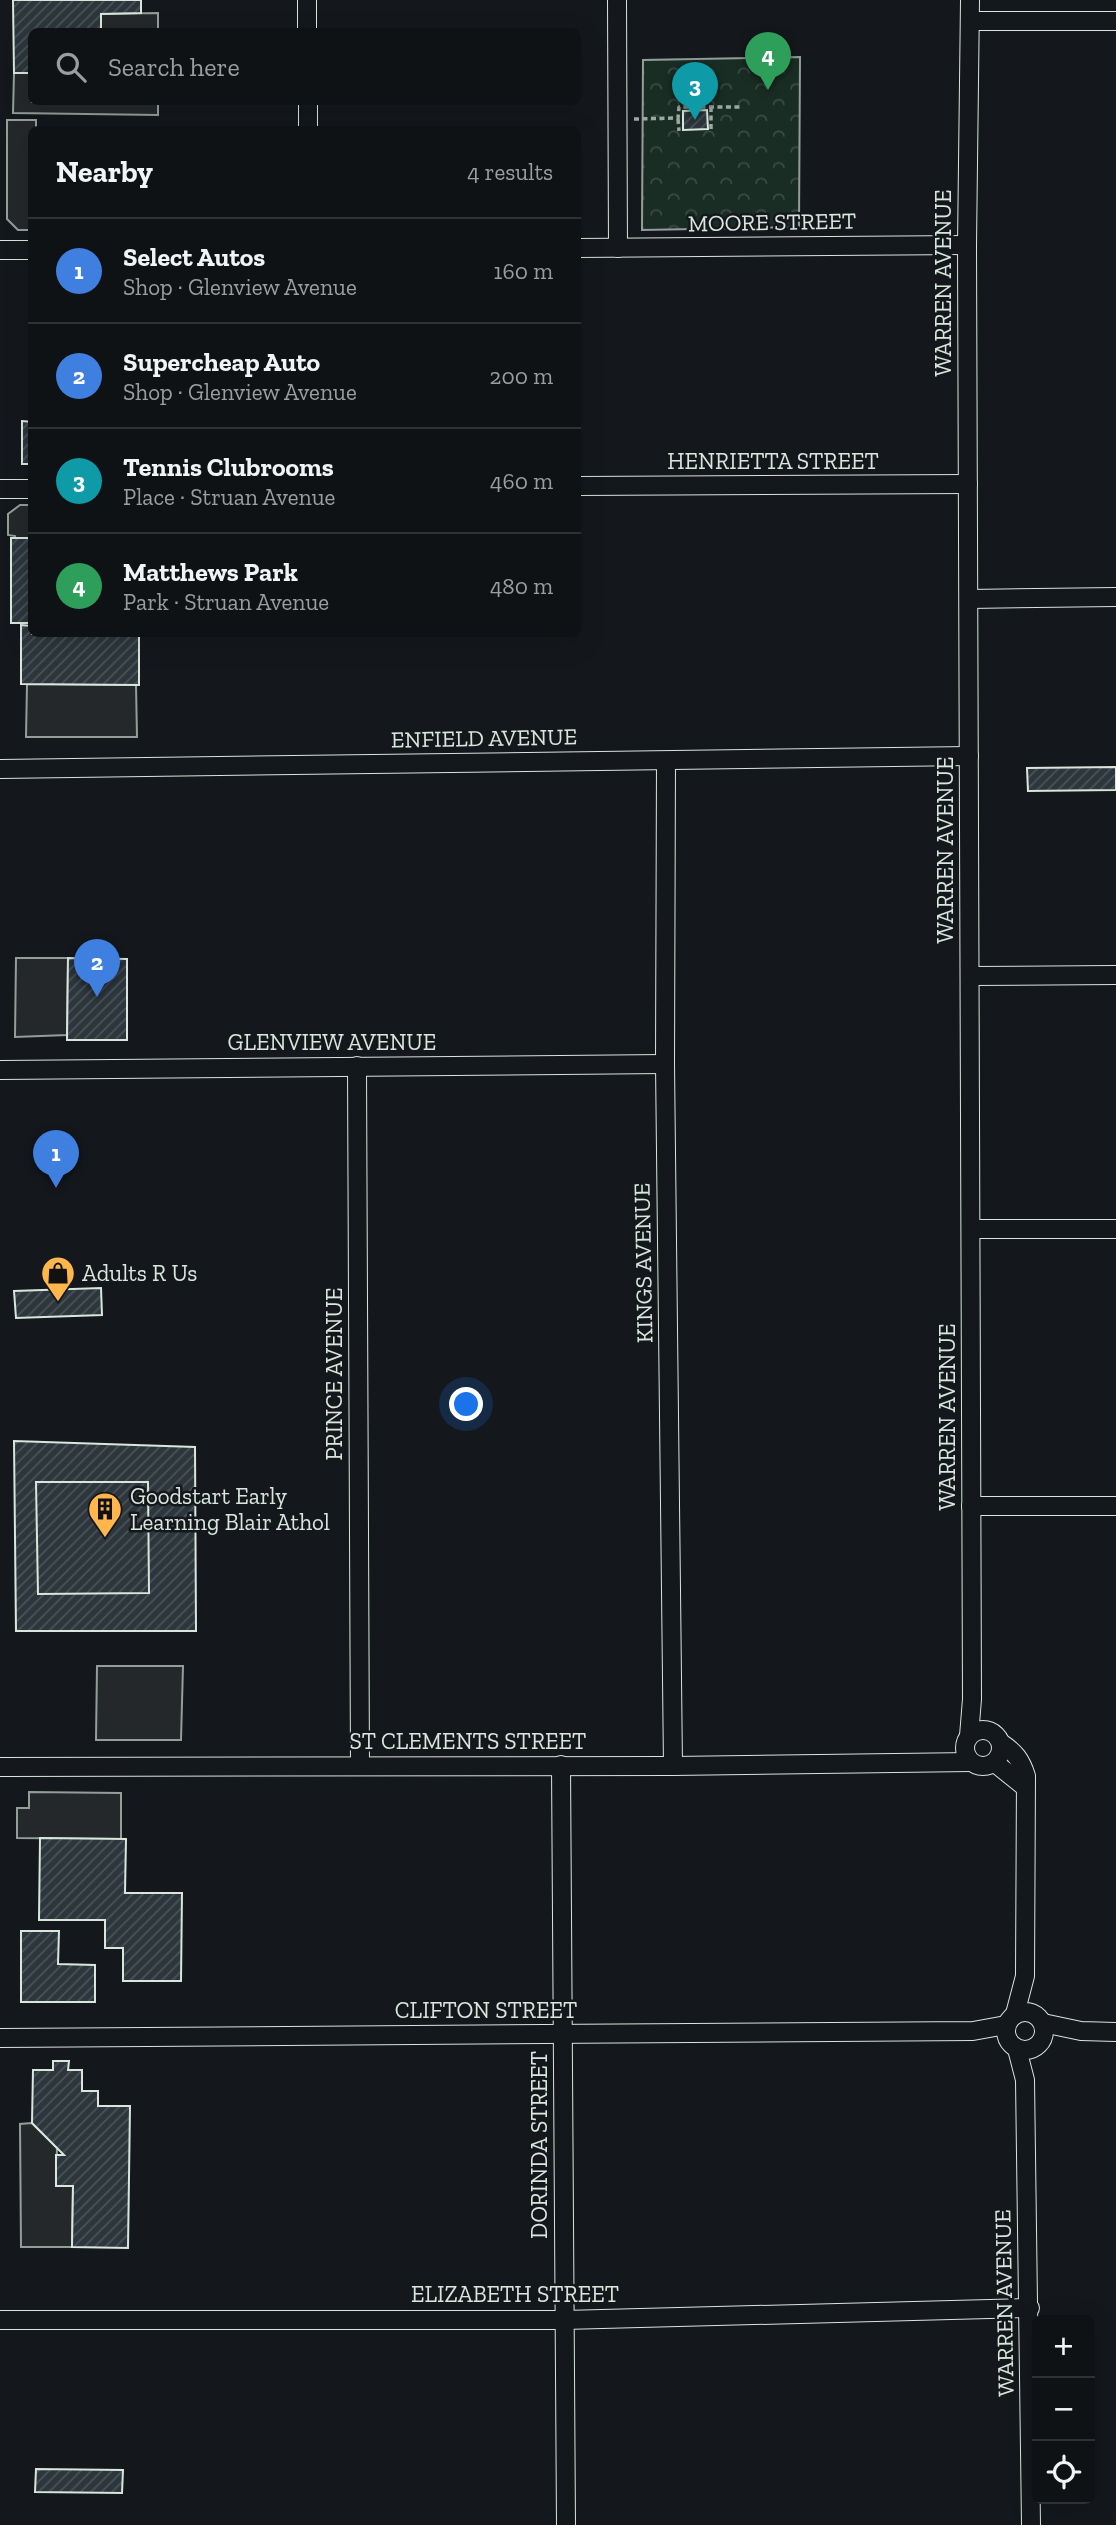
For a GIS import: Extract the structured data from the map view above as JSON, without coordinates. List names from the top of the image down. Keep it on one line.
{"streets":{"street":["MOORE STREET","WARREN AVENUE","HENRIETTA STREET","ENFIELD AVENUE","GLENVIEW AVENUE","KINGS AVENUE","PRINCE AVENUE","ST CLEMENTS STREET","CLIFTON STREET","DORINDA STREET","ELIZABETH STREET"]},"crossings":[["MOORE STREET","WARREN AVENUE"],["WARREN AVENUE","HENRIETTA STREET"],["WARREN AVENUE","ENFIELD AVENUE"],["WARREN AVENUE","ST CLEMENTS STREET"],["WARREN AVENUE","CLIFTON STREET"],["WARREN AVENUE","ELIZABETH STREET"],["ENFIELD AVENUE","KINGS AVENUE"],["GLENVIEW AVENUE","KINGS AVENUE"],["GLENVIEW AVENUE","PRINCE AVENUE"],["KINGS AVENUE","ST CLEMENTS STREET"],["PRINCE AVENUE","ST CLEMENTS STREET"],["ST CLEMENTS STREET","DORINDA STREET"],["CLIFTON STREET","DORINDA STREET"],["DORINDA STREET","ELIZABETH STREET"]],"places":{"shop":["Adults R Us"],"building":["Goodstart Early Learning Blair Athol"]},"page":{"search":"Search here","pins":["4","3","2","1"],"heading":["Nearby","4 results"],"list":[{"mark":"1","name":"Select Autos","note":"Shop · Glenview Avenue","value":"160 m"},{"mark":"2","name":"Supercheap Auto","note":"Shop · Glenview Avenue","value":"200 m"},{"mark":"3","name":"Tennis Clubrooms","note":"Place · Struan Avenue","value":"460 m"},{"mark":"4","name":"Matthews Park","note":"Park · Struan Avenue","value":"480 m"}],"map_buttons":["+","−"]}}
